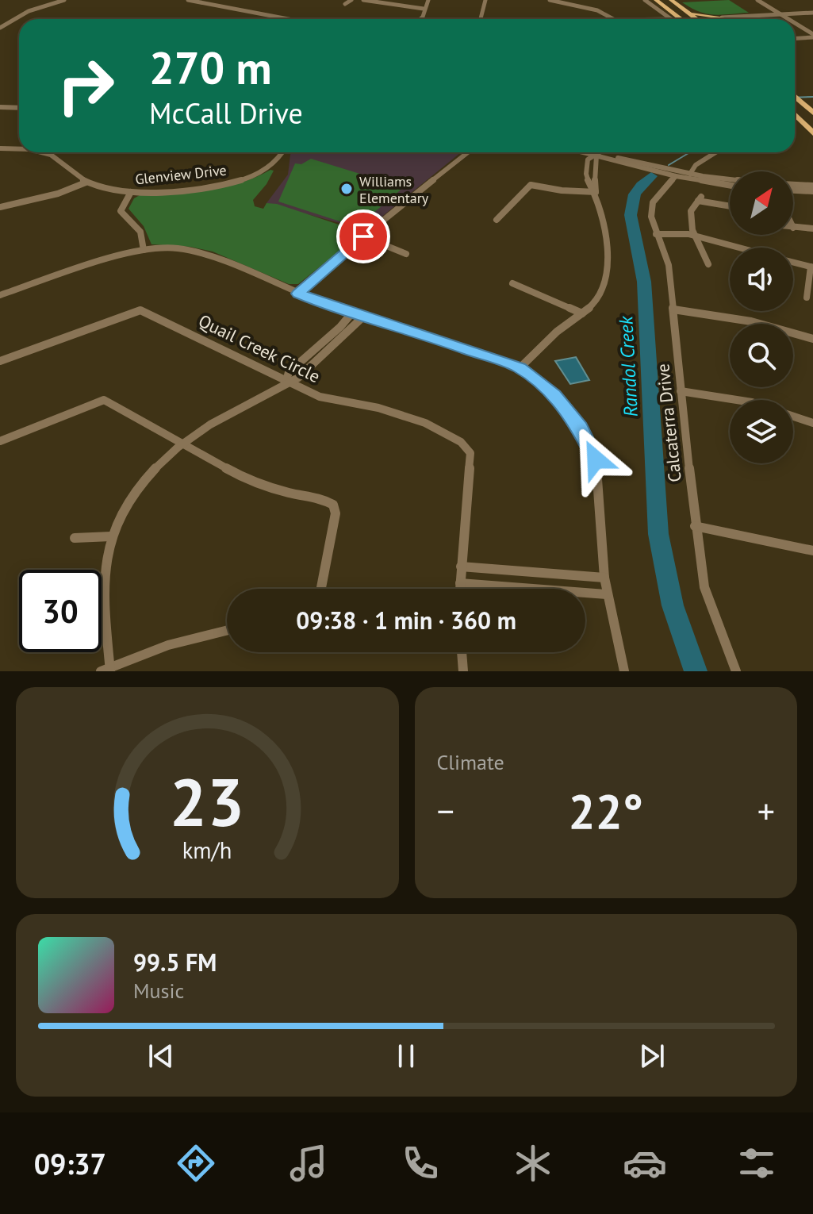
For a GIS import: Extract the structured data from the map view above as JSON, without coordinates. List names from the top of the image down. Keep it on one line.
{"streets":{"street":["Glenview Drive","Quail Creek Circle","Calcaterra Drive"]},"water":["Randol Creek"],"places":["Williams Elementary"],"north":"top right","page":{"turn":["270 m","McCall Drive"],"limit":"30","trip":"09:38 · 1 min · 360 m","tile":"Climate","heat":["−","22°","+"],"song":["99.5 FM","Music"],"tabs":"09:37","gauge":["23","km/h"]}}
